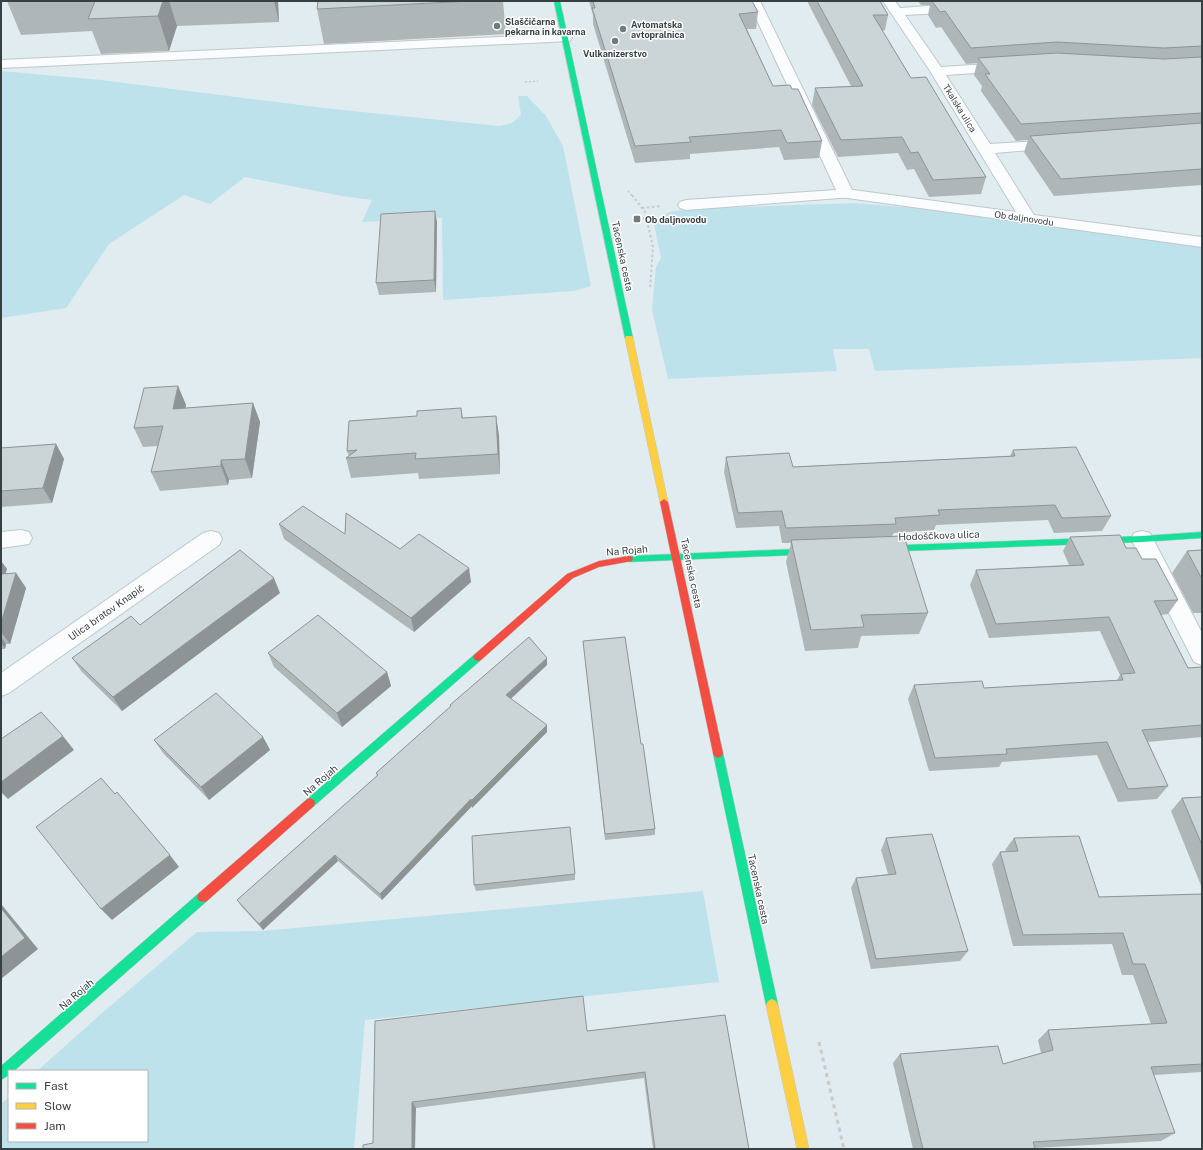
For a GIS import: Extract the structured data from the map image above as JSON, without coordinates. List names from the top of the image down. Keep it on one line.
{"streets":{"main road":["Tacenska cesta","Hodoščkova ulica","Na Rojah"],"street":["Tkalska ulica","Ob daljnovodu","Ulica bratov Knapič"]},"crossings":[["Tkalska ulica","Ob daljnovodu"],["Tacenska cesta","Na Rojah"]],"places":{"other":["Slaščičarna pekarna in kavarna","Avtomatska avtopralnica","Vulkanizerstvo"],"transit":["Ob daljnovodu"]},"legend":["Fast","Slow","Jam"]}
